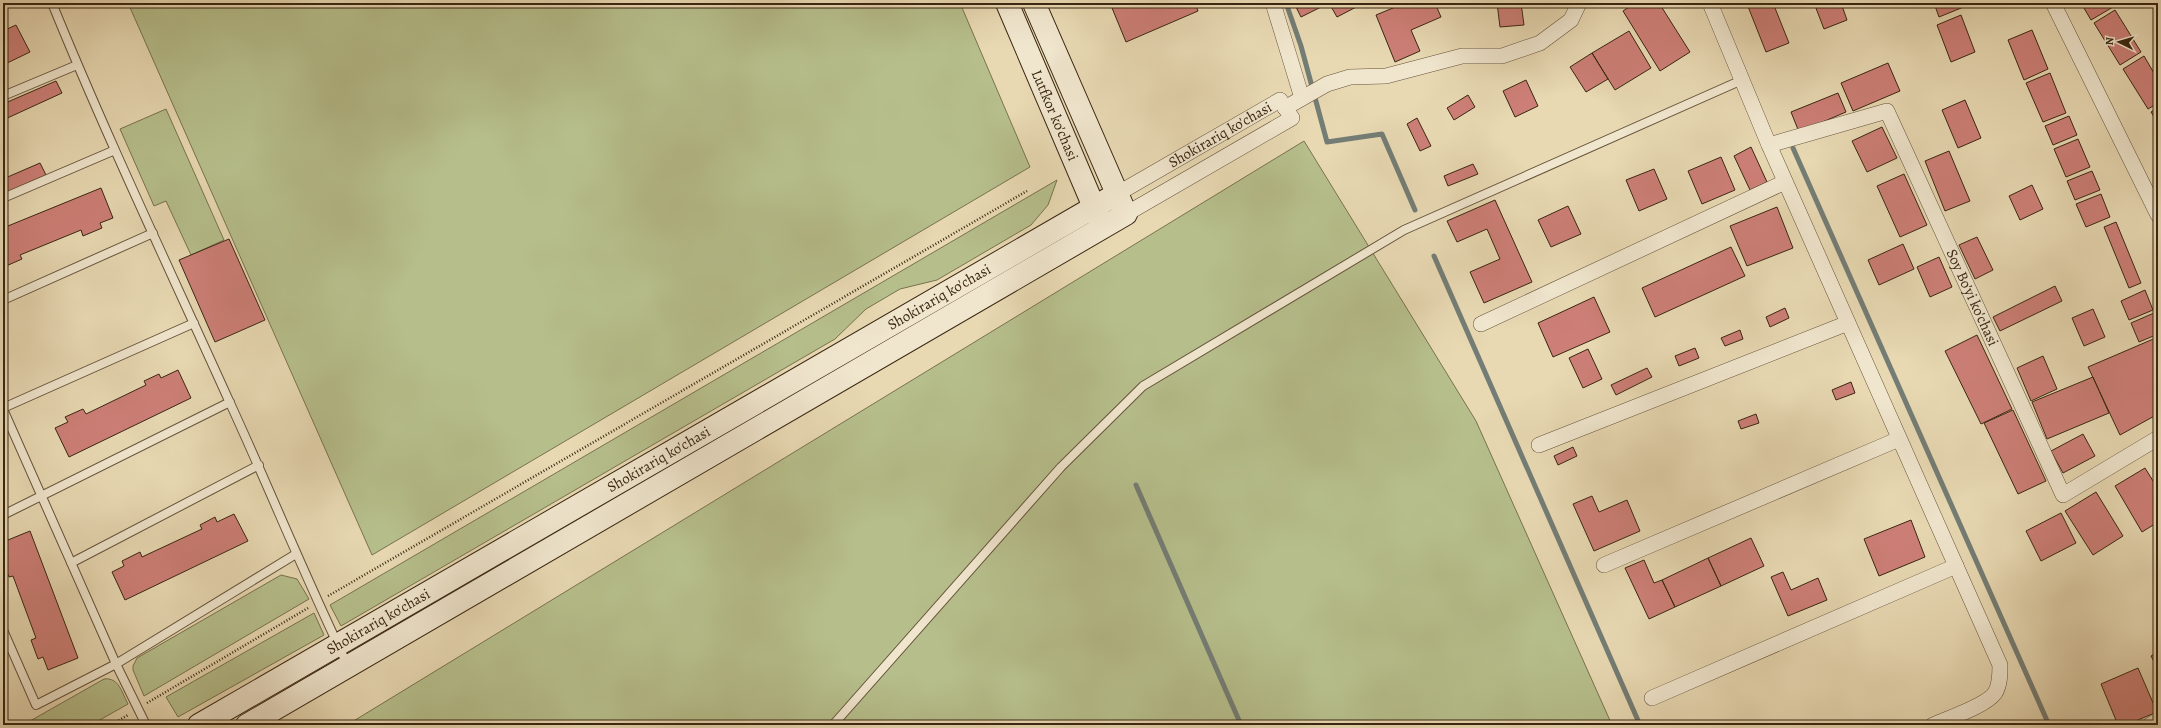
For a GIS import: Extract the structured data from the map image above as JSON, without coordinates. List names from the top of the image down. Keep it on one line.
{"streets":{"main road":["Lutfkor ko'chasi","Shokirariq ko'chasi"],"street":["Soy Bo'yi ko'chasi"]},"crossings":[["Lutfkor ko'chasi","Shokirariq ko'chasi"]],"north":"left"}
